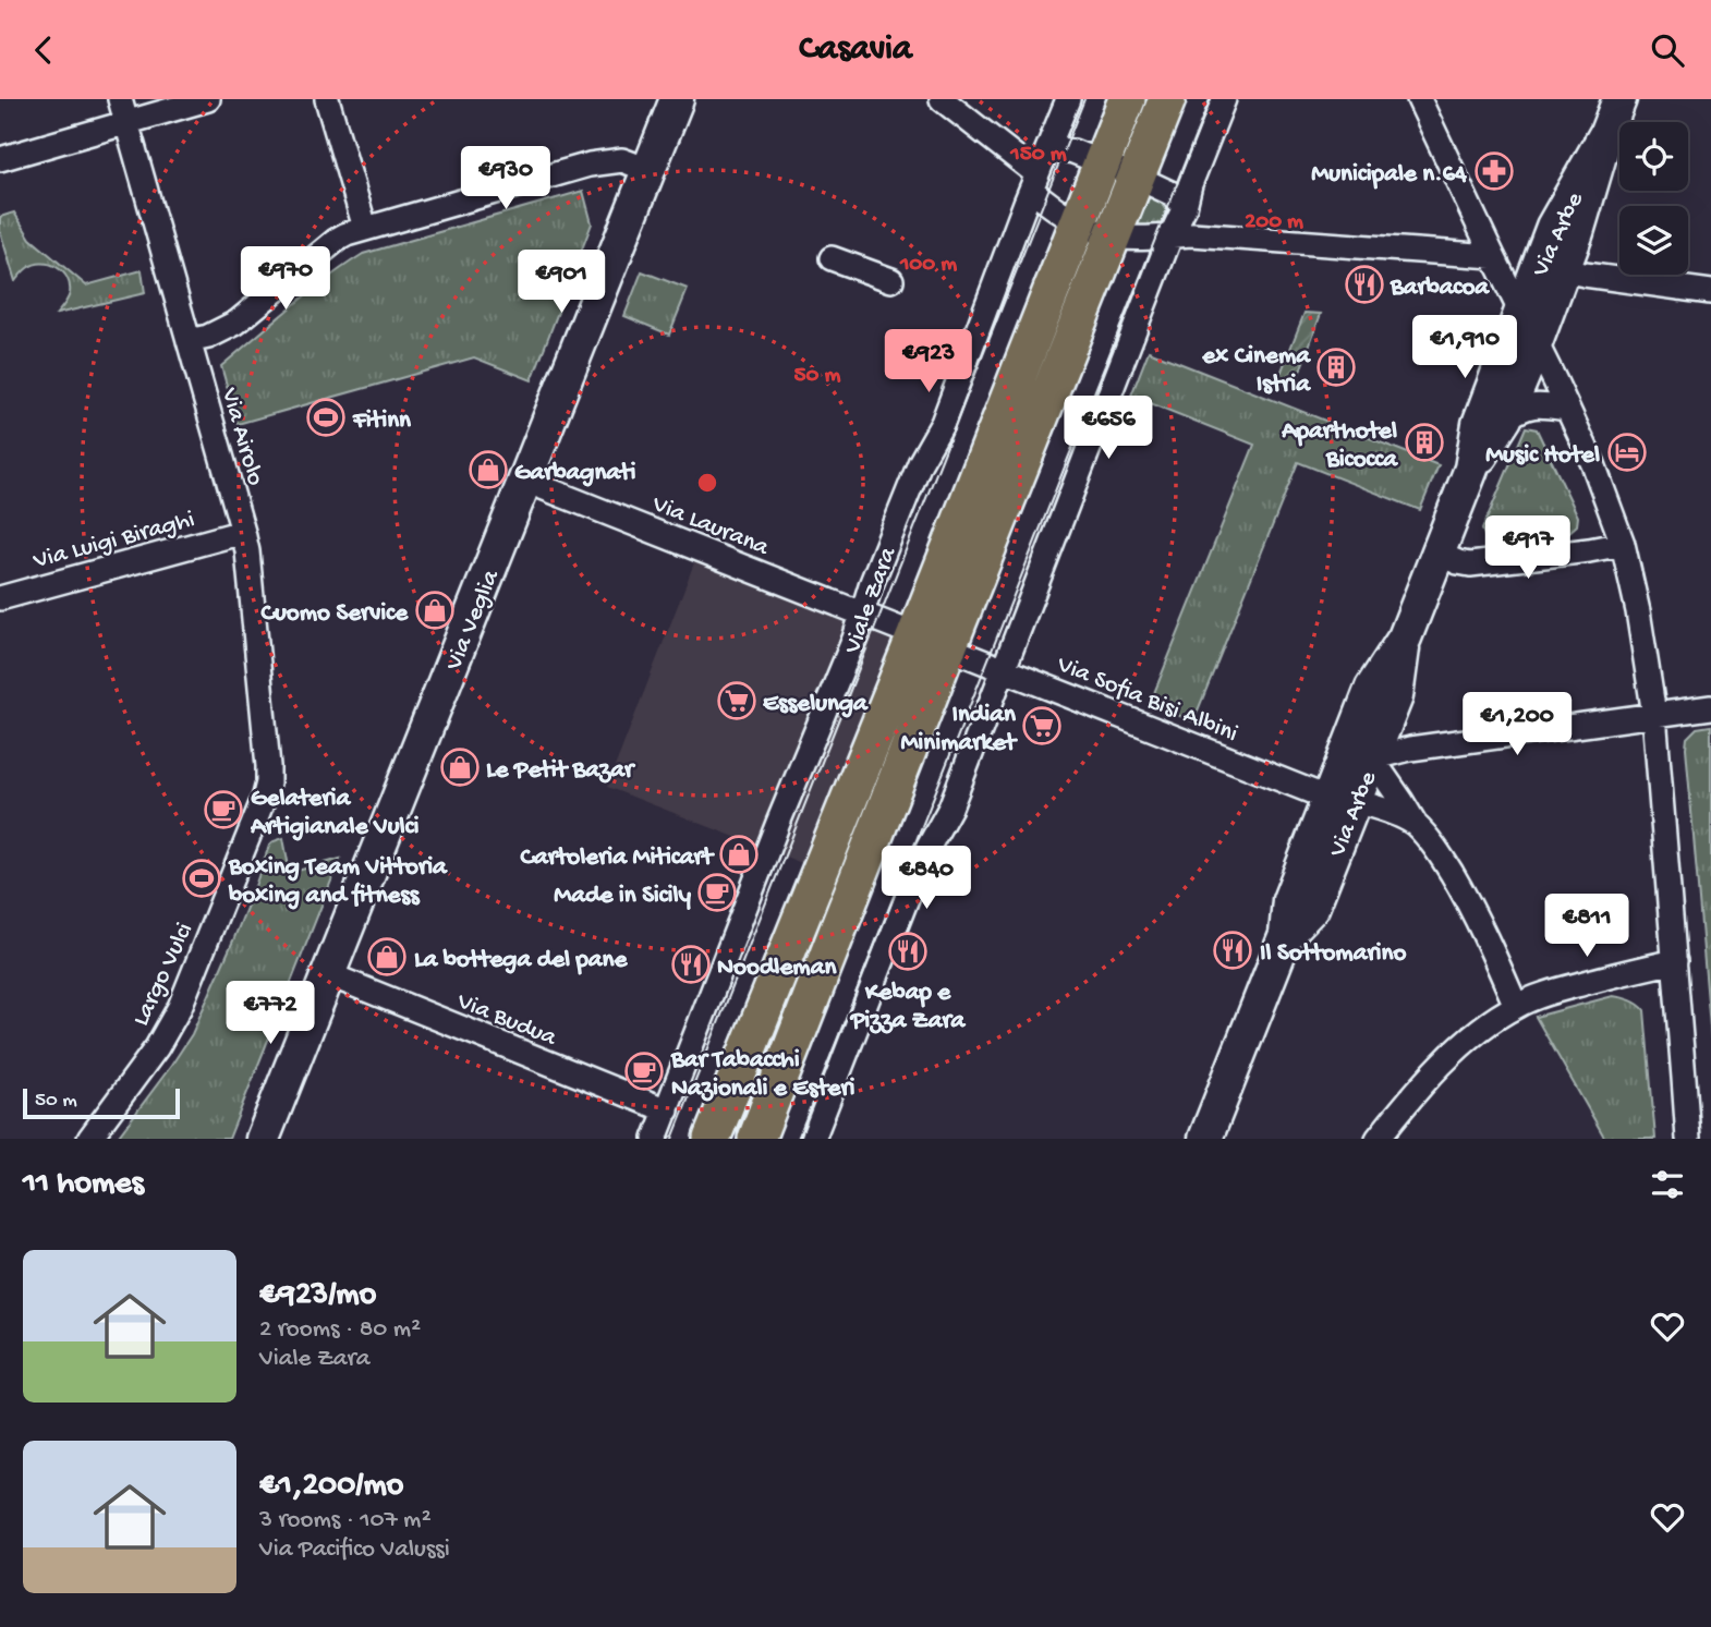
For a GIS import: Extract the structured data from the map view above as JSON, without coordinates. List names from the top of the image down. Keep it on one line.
{"streets":{"street":["Via Arbe","Via Airolo","Via Laurana","Via Luigi Biraghi","Viale Zara","Via Veglia","Via Sofia Bisi Albini","Largo Vulci","Via Budua"]},"crossings":[["Via Arbe","Via Sofia Bisi Albini"],["Via Airolo","Via Luigi Biraghi"],["Via Airolo","Largo Vulci"],["Via Laurana","Viale Zara"],["Via Laurana","Via Veglia"],["Viale Zara","Via Sofia Bisi Albini"],["Viale Zara","Via Budua"],["Via Veglia","Via Budua"]],"places":{"pharmacy":["Municipale n.64"],"restaurant":["Barbacoa","Il Sottomarino","Kebap e Pizza Zara","Noodleman"],"building":["ex Cinema Istria","Aparthotel Bicocca"],"sports":["Fitinn","Boxing Team Vittoria boxing and fitness"],"hotel":["Music Hotel"],"shop":["Garbagnati","Cuomo Service","Le Petit Bazar","Cartoleria Miticart","La bottega del pane"],"supermarket":["Esselunga","Indian Minimarket"],"cafe":["Gelateria Artigianale Vulci","Made in Sicily","Bar Tabacchi Nazionali e Esteri"]},"scale_bar":"50 m","page":{"header":"Casavia","price":["€930","€970","€901","€1,910","€923","€656","€917","€1,200","€840","€811","€772"],"scale":"50 m","heading":"11 homes","list":[{"name":"€923/mo","note":"2 rooms · 80 m² · Viale Zara"},{"name":"€1,200/mo","note":"3 rooms · 107 m² · Via Pacifico Valussi"}]},"rings":["150 m","200 m","100 m","50 m"]}
